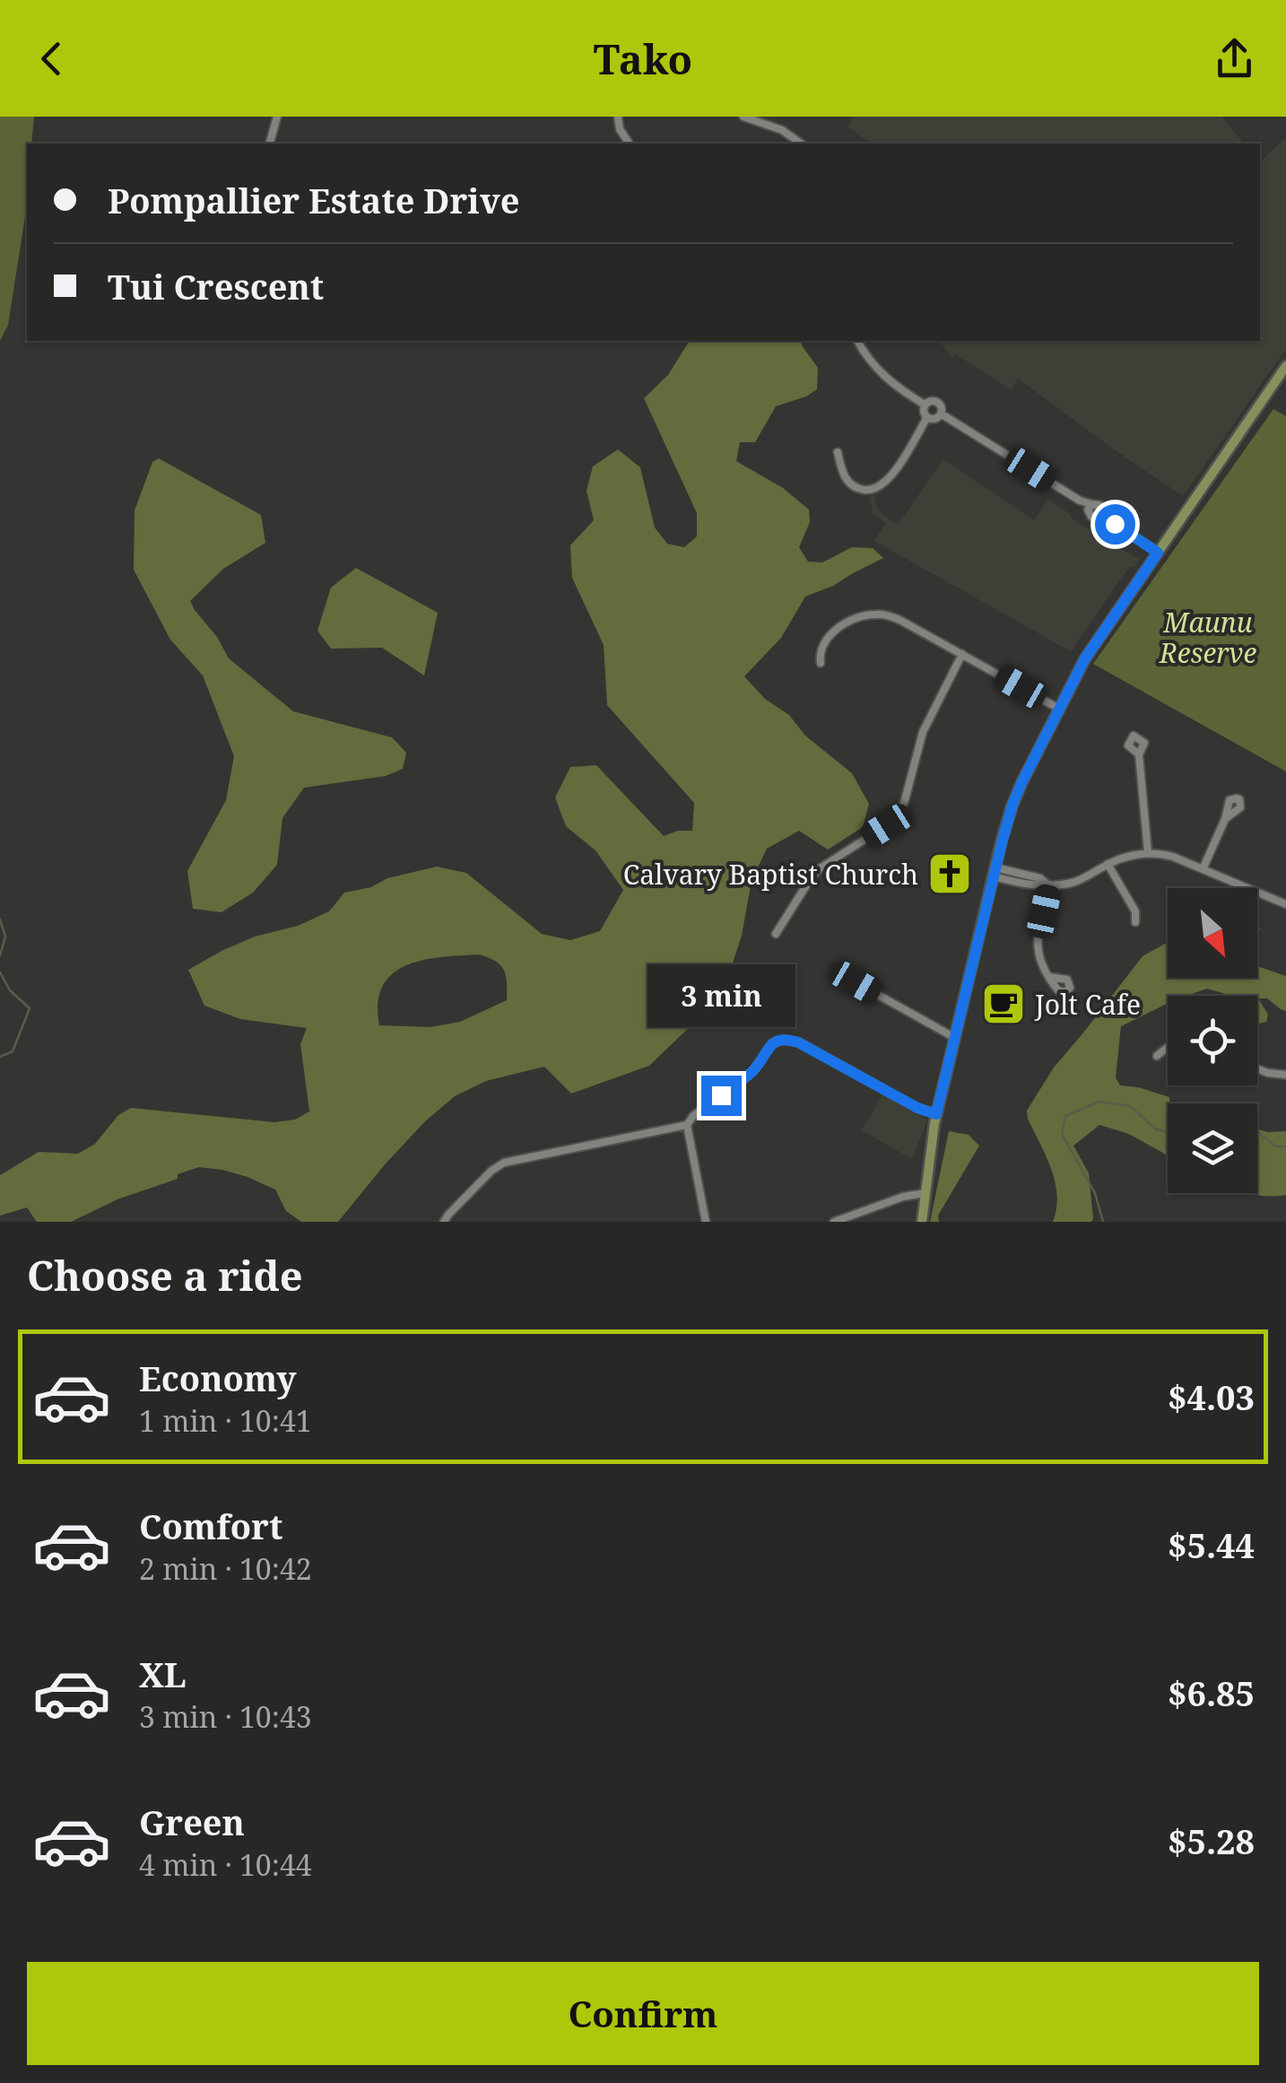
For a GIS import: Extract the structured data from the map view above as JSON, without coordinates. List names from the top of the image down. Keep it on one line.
{"parks":["Maunu Reserve"],"places":{"church":["Calvary Baptist Church"],"cafe":["Jolt Cafe"]},"north":"bottom right","page":{"header":"Tako","banner":["Pompallier Estate Drive","Tui Crescent"],"bubble":"3 min","heading":"Choose a ride","list":[{"name":"Economy","note":"1 min · 10:41","value":"$4.03"},{"name":"Comfort","note":"2 min · 10:42","value":"$5.44"},{"name":"XL","note":"3 min · 10:43","value":"$6.85"},{"name":"Green","note":"4 min · 10:44","value":"$5.28"}],"buttons":"Confirm"}}
